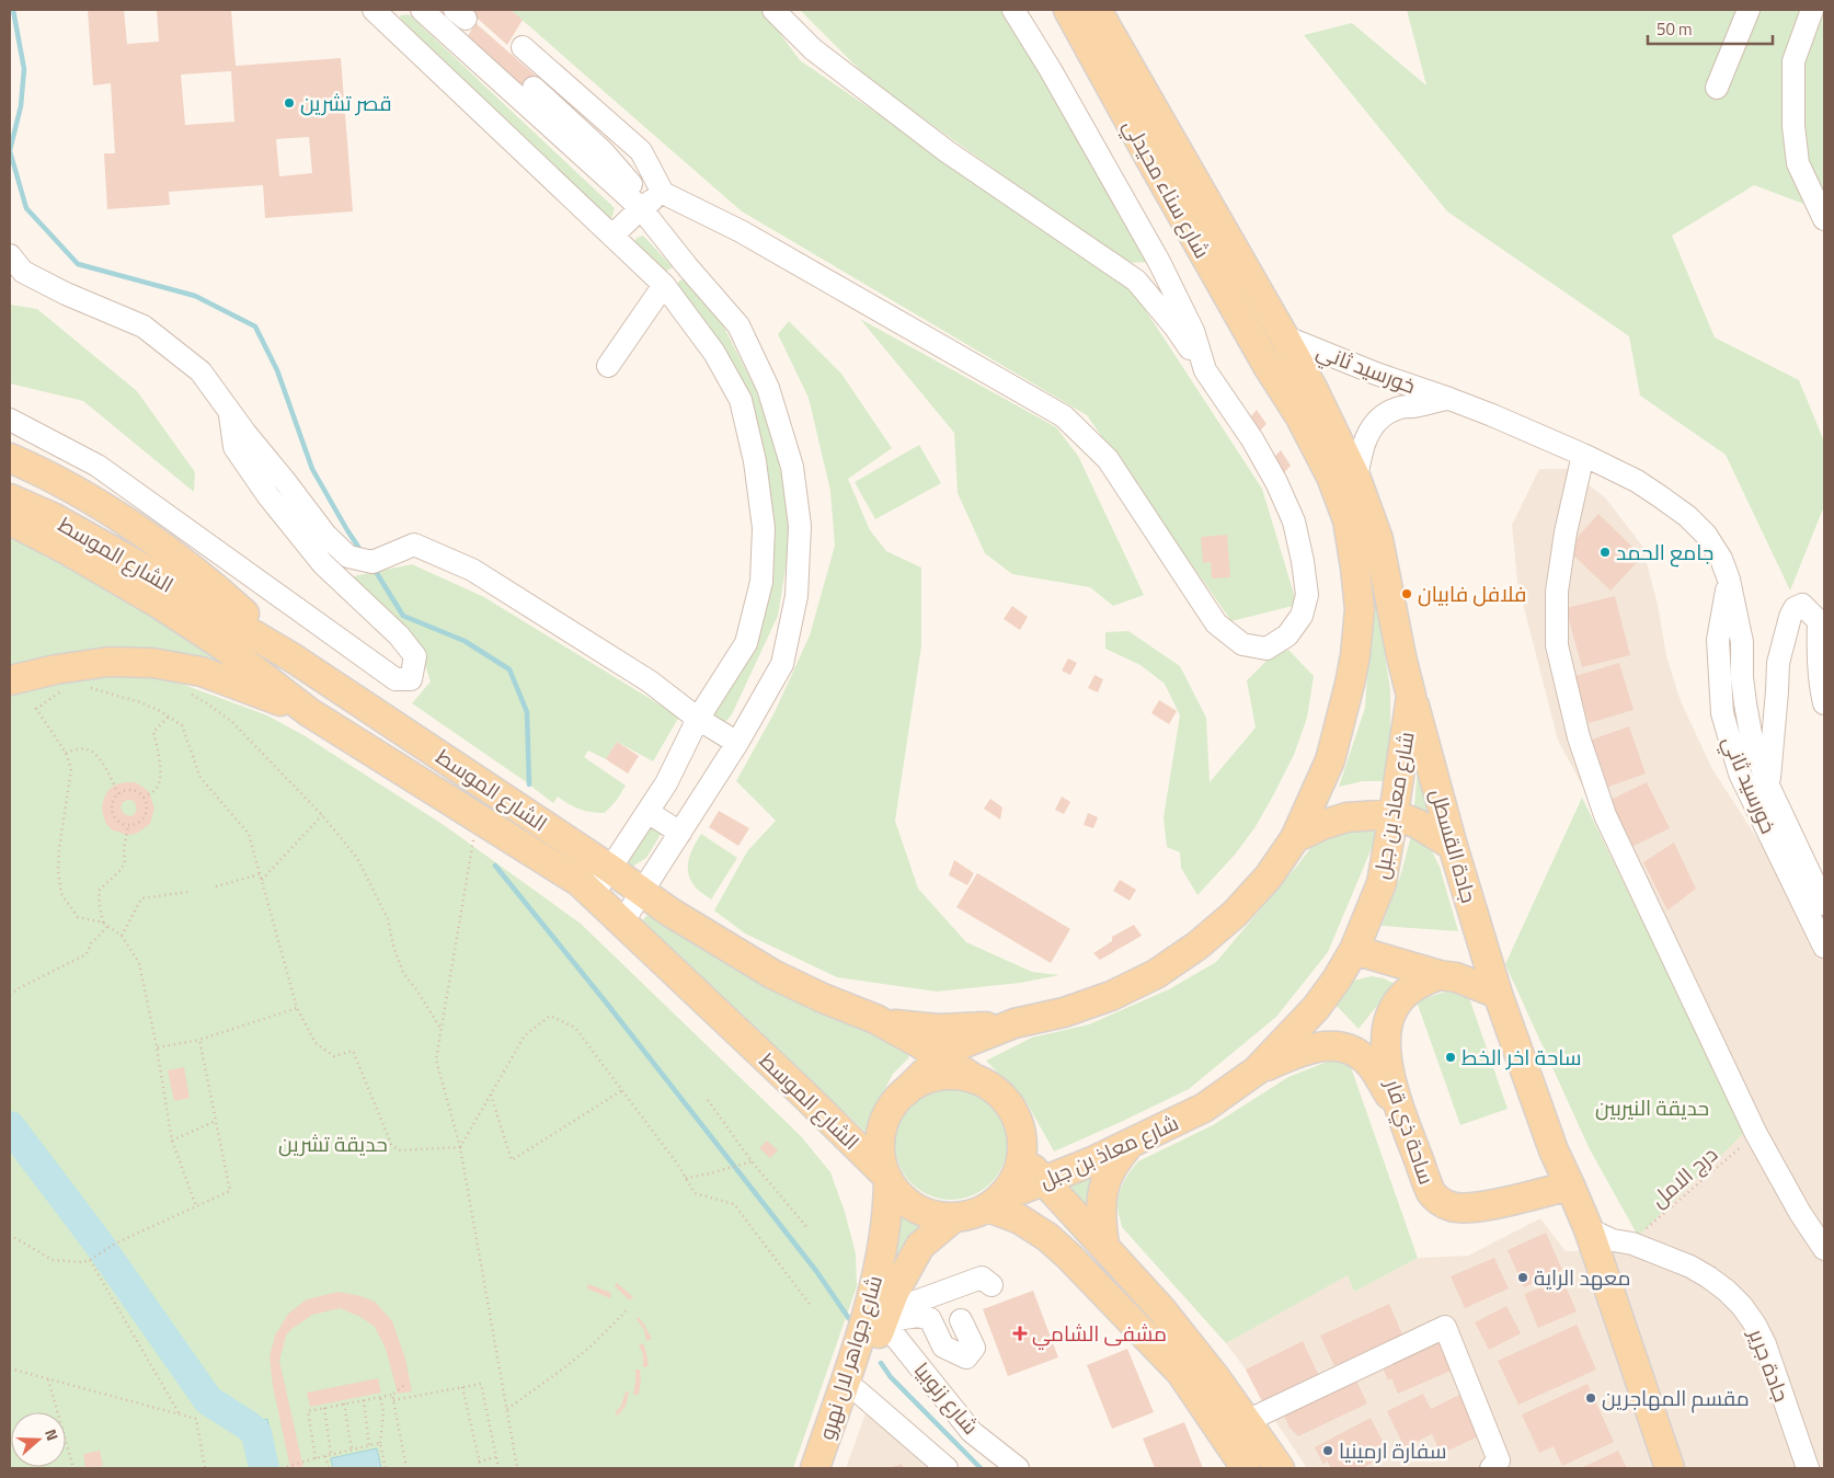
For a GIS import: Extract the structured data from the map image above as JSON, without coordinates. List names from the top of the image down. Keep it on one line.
{"streets":{"main road":["شارع سناء محيدلي","الشارع الموسط","شارع معاذ بن جبل","جادة القسطل","ساحة ذي قار","شارع جواهر لال نهرو"],"street":["خورسيد ثاني","جادة جرير","شارع زنوبيا"],"path":["درج الامل"]},"crossings":[["شارع سناء محيدلي","خورسيد ثاني"],["شارع سناء محيدلي","شارع معاذ بن جبل"],["خورسيد ثاني","شارع معاذ بن جبل"],["الشارع الموسط","شارع معاذ بن جبل"],["الشارع الموسط","شارع جواهر لال نهرو"],["شارع معاذ بن جبل","جادة القسطل"],["شارع معاذ بن جبل","شارع جواهر لال نهرو"],["درج الامل","جادة جرير"],["شارع جواهر لال نهرو","شارع زنوبيا"]],"parks":["حديقة النيربين","حديقة تشرين"],"places":{"other":["قصر تشرين","جامع الحمد","فلافل فابيان","ساحة اخر الخط","معهد الراية","مقسم المهاجرين","سفارة ارمينيا"],"health":["مشفى الشامي"]},"scale_bar":"50 m","north":"right"}
